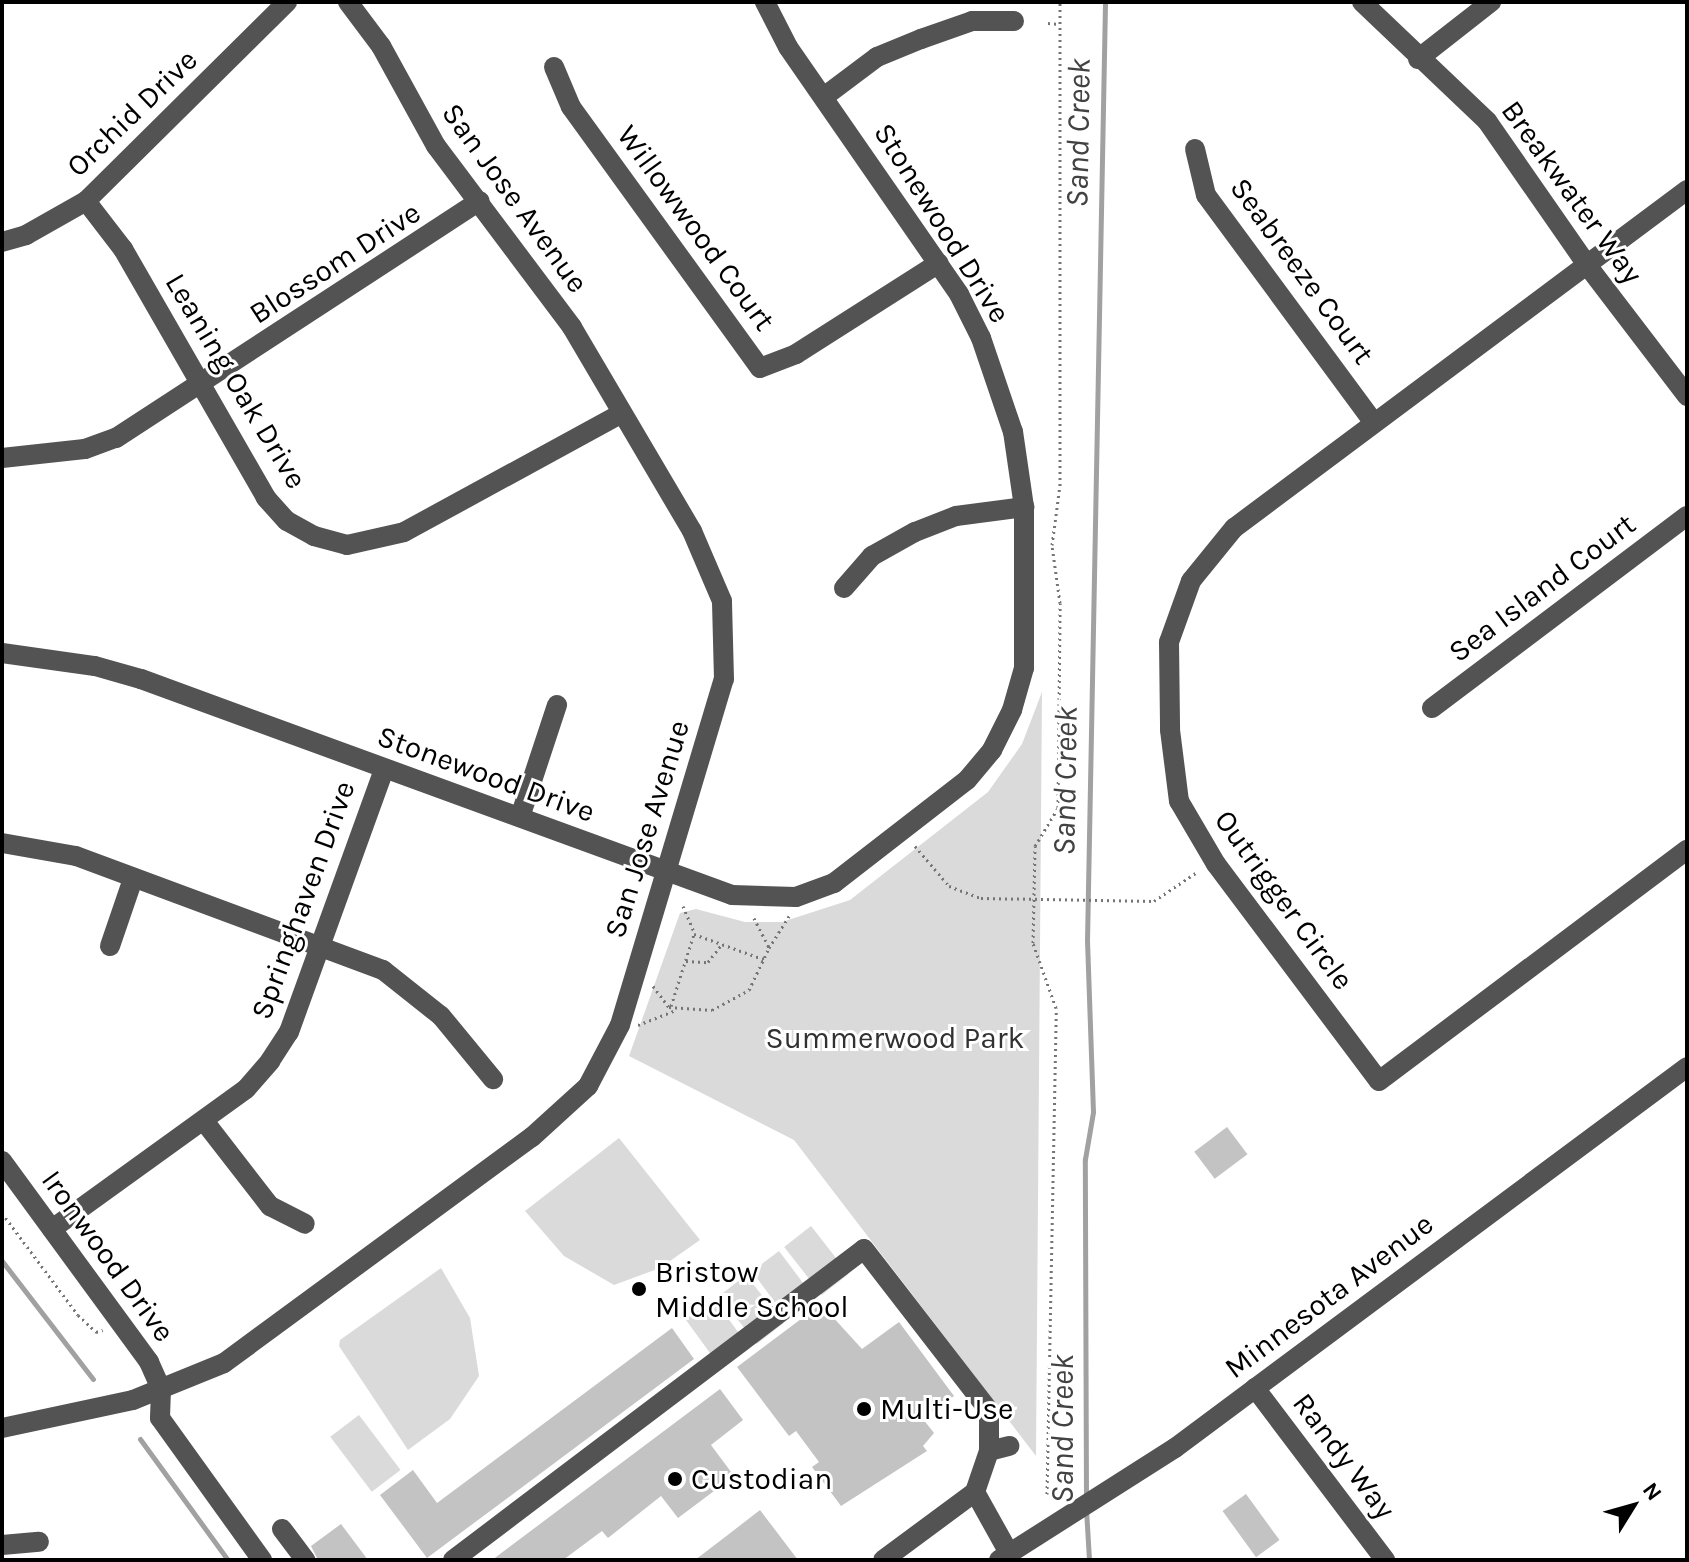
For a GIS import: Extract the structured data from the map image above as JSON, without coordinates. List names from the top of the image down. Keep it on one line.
{"streets":{"street":["Orchid Drive","Breakwater Way","San Jose Avenue","Stonewood Drive","Willowwood Court","Blossom Drive","Seabreeze Court","Leaning Oak Drive","Sea Island Court","Springhaven Drive","Outrigger Circle","Ironwood Drive","Minnesota Avenue","Randy Way"]},"crossings":[["Orchid Drive","Leaning Oak Drive"],["Breakwater Way","Outrigger Circle"],["San Jose Avenue","Stonewood Drive"],["San Jose Avenue","Blossom Drive"],["San Jose Avenue","Leaning Oak Drive"],["San Jose Avenue","Ironwood Drive"],["Stonewood Drive","Willowwood Court"],["Stonewood Drive","Springhaven Drive"],["Blossom Drive","Leaning Oak Drive"],["Seabreeze Court","Outrigger Circle"],["Springhaven Drive","Ironwood Drive"],["Minnesota Avenue","Randy Way"]],"water":["Sand Creek"],"parks":["Summerwood Park"],"places":["Bristow Middle School","Multi-Use","Custodian"],"north":"top right"}
